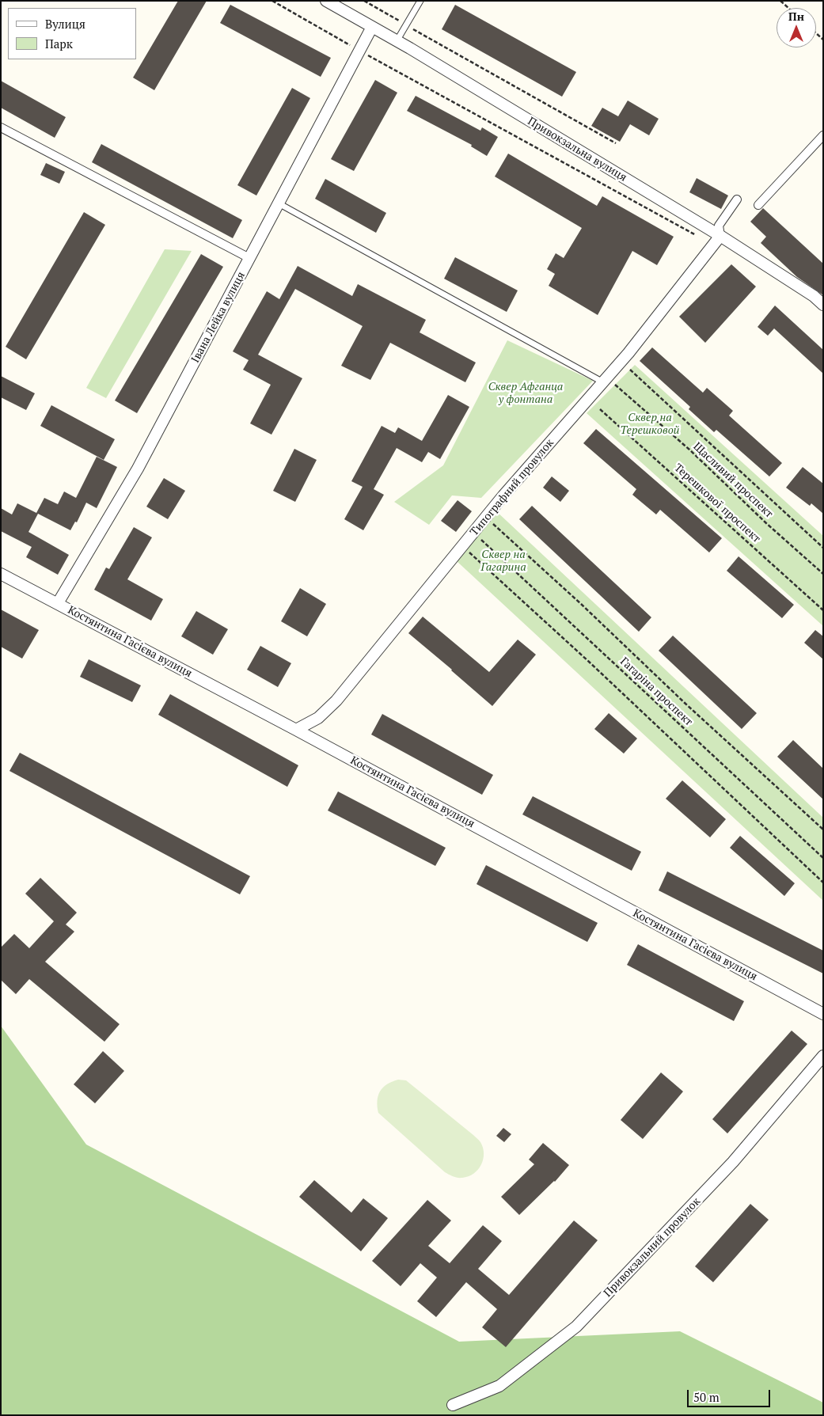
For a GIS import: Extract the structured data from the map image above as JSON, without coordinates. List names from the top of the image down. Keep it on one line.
{"streets":{"street":["Привокзальна вулиця","Івана Лейка вулиця","Типографний провулок","Костянтина Гасієва вулиця","Привокзальний провулок"],"path":["Щасливий проспект","Терешкової проспект","Гагаріна проспект"]},"crossings":[["Привокзальна вулиця","Івана Лейка вулиця"],["Привокзальна вулиця","Типографний провулок"],["Івана Лейка вулиця","Костянтина Гасієва вулиця"],["Типографний провулок","Костянтина Гасієва вулиця"]],"parks":["Сквер Афганца у фонтана","Сквер на Терешковой","Сквер на Гагарина"],"legend":["Вулиця","Парк"],"scale_bar":"50 m","north":"top"}
